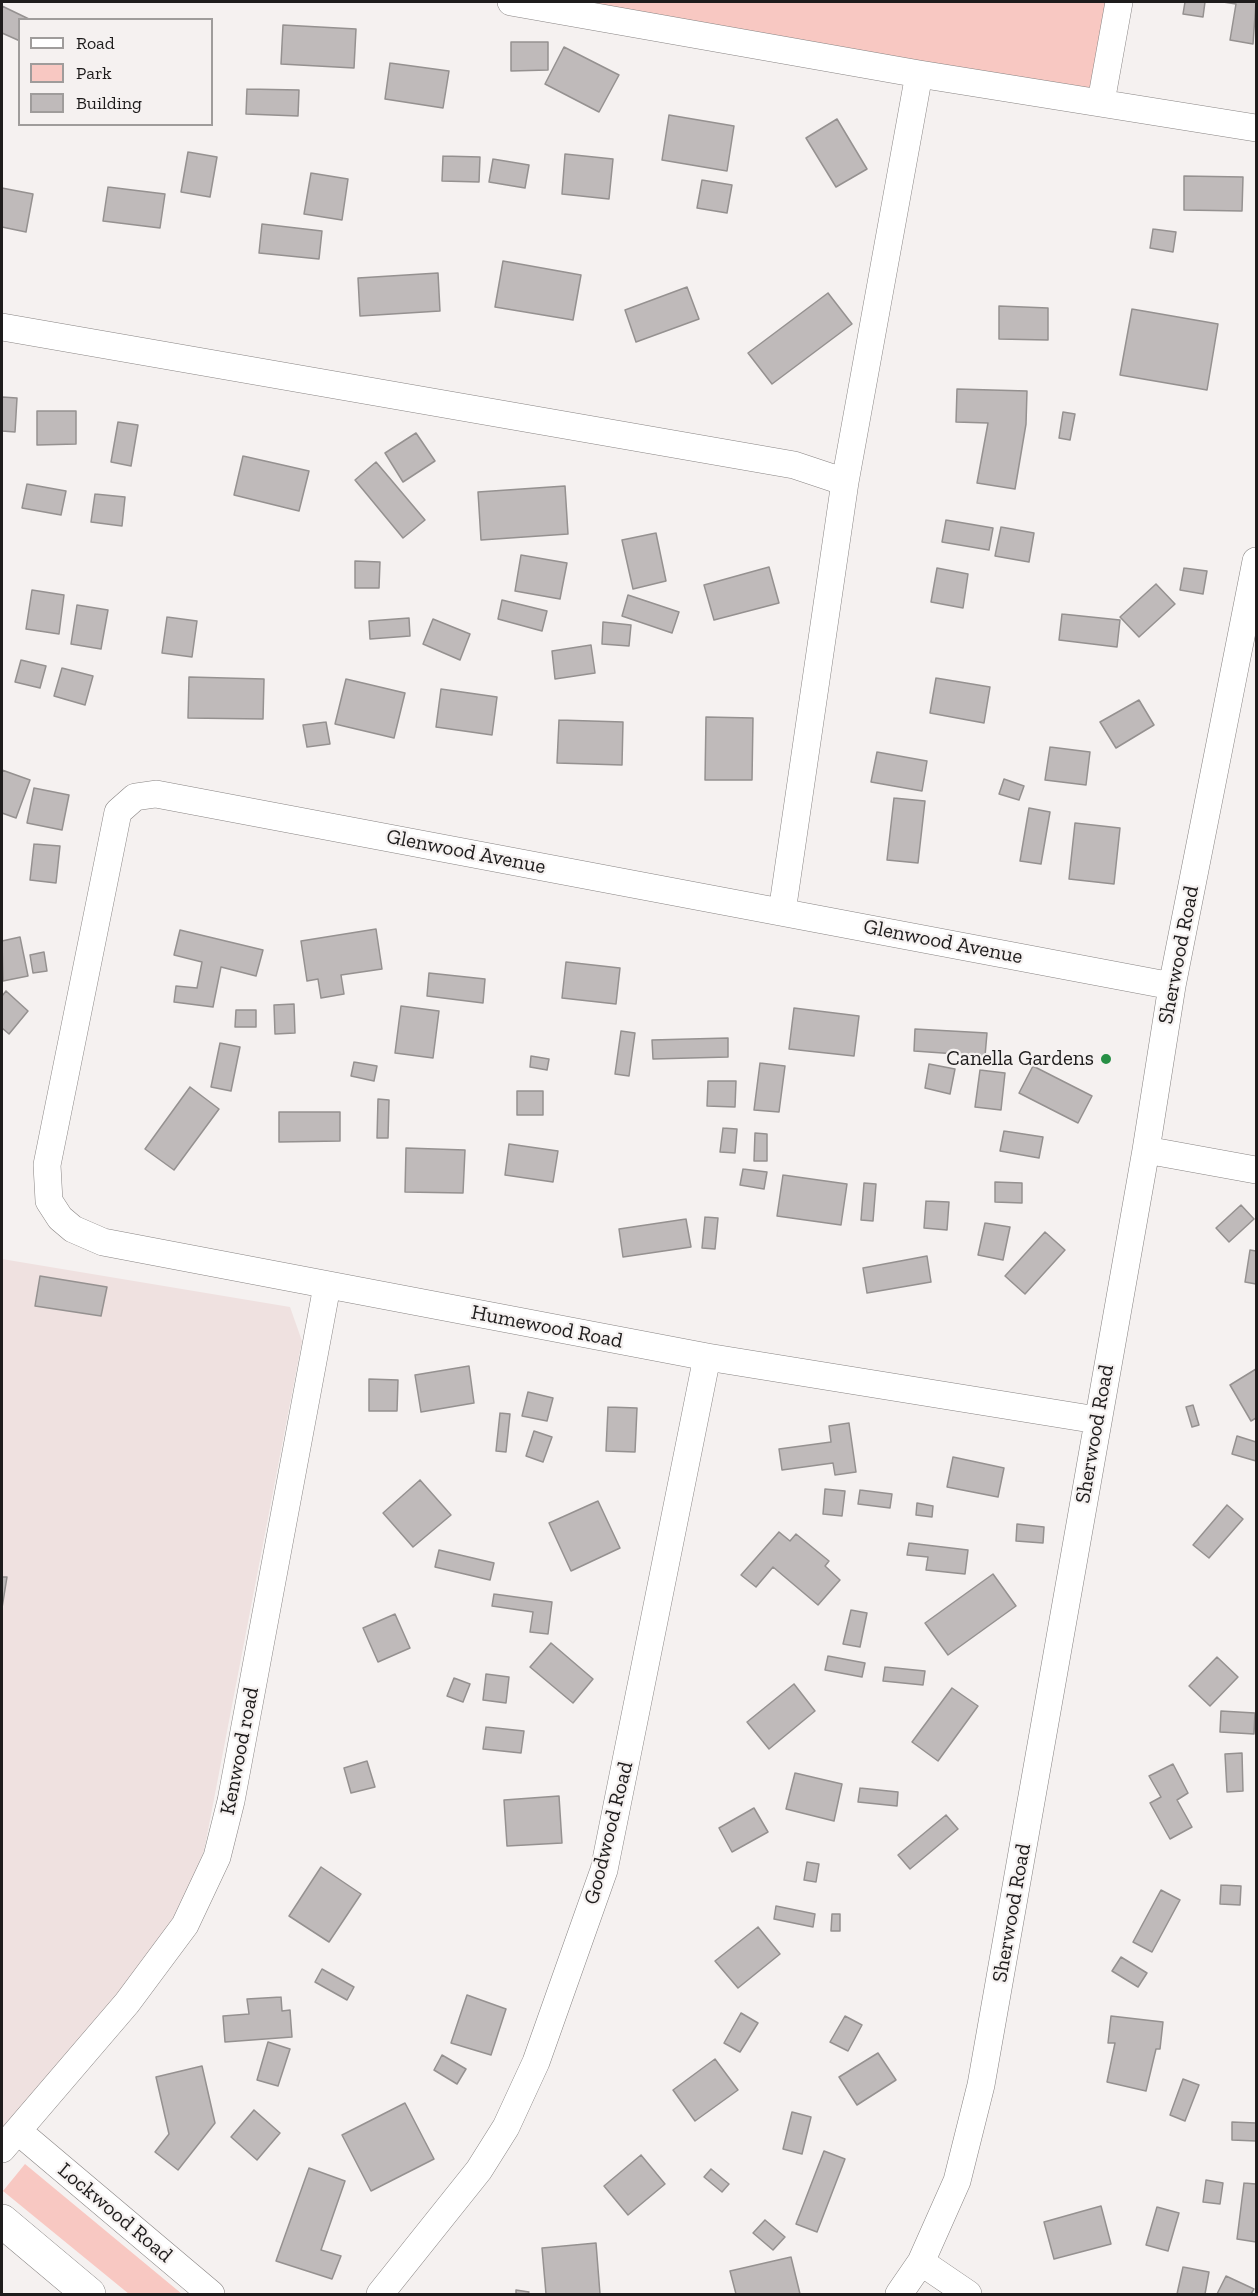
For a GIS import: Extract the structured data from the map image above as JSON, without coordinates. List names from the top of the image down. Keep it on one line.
{"streets":{"street":["Glenwood Avenue","Sherwood Road","Humewood Road","Kenwood road","Goodwood Road","Lockwood Road"]},"crossings":[["Glenwood Avenue","Sherwood Road"],["Glenwood Avenue","Humewood Road"],["Sherwood Road","Humewood Road"],["Humewood Road","Kenwood road"],["Humewood Road","Goodwood Road"],["Kenwood road","Lockwood Road"]],"places":["Canella Gardens"],"legend":["Road","Park","Building"]}
